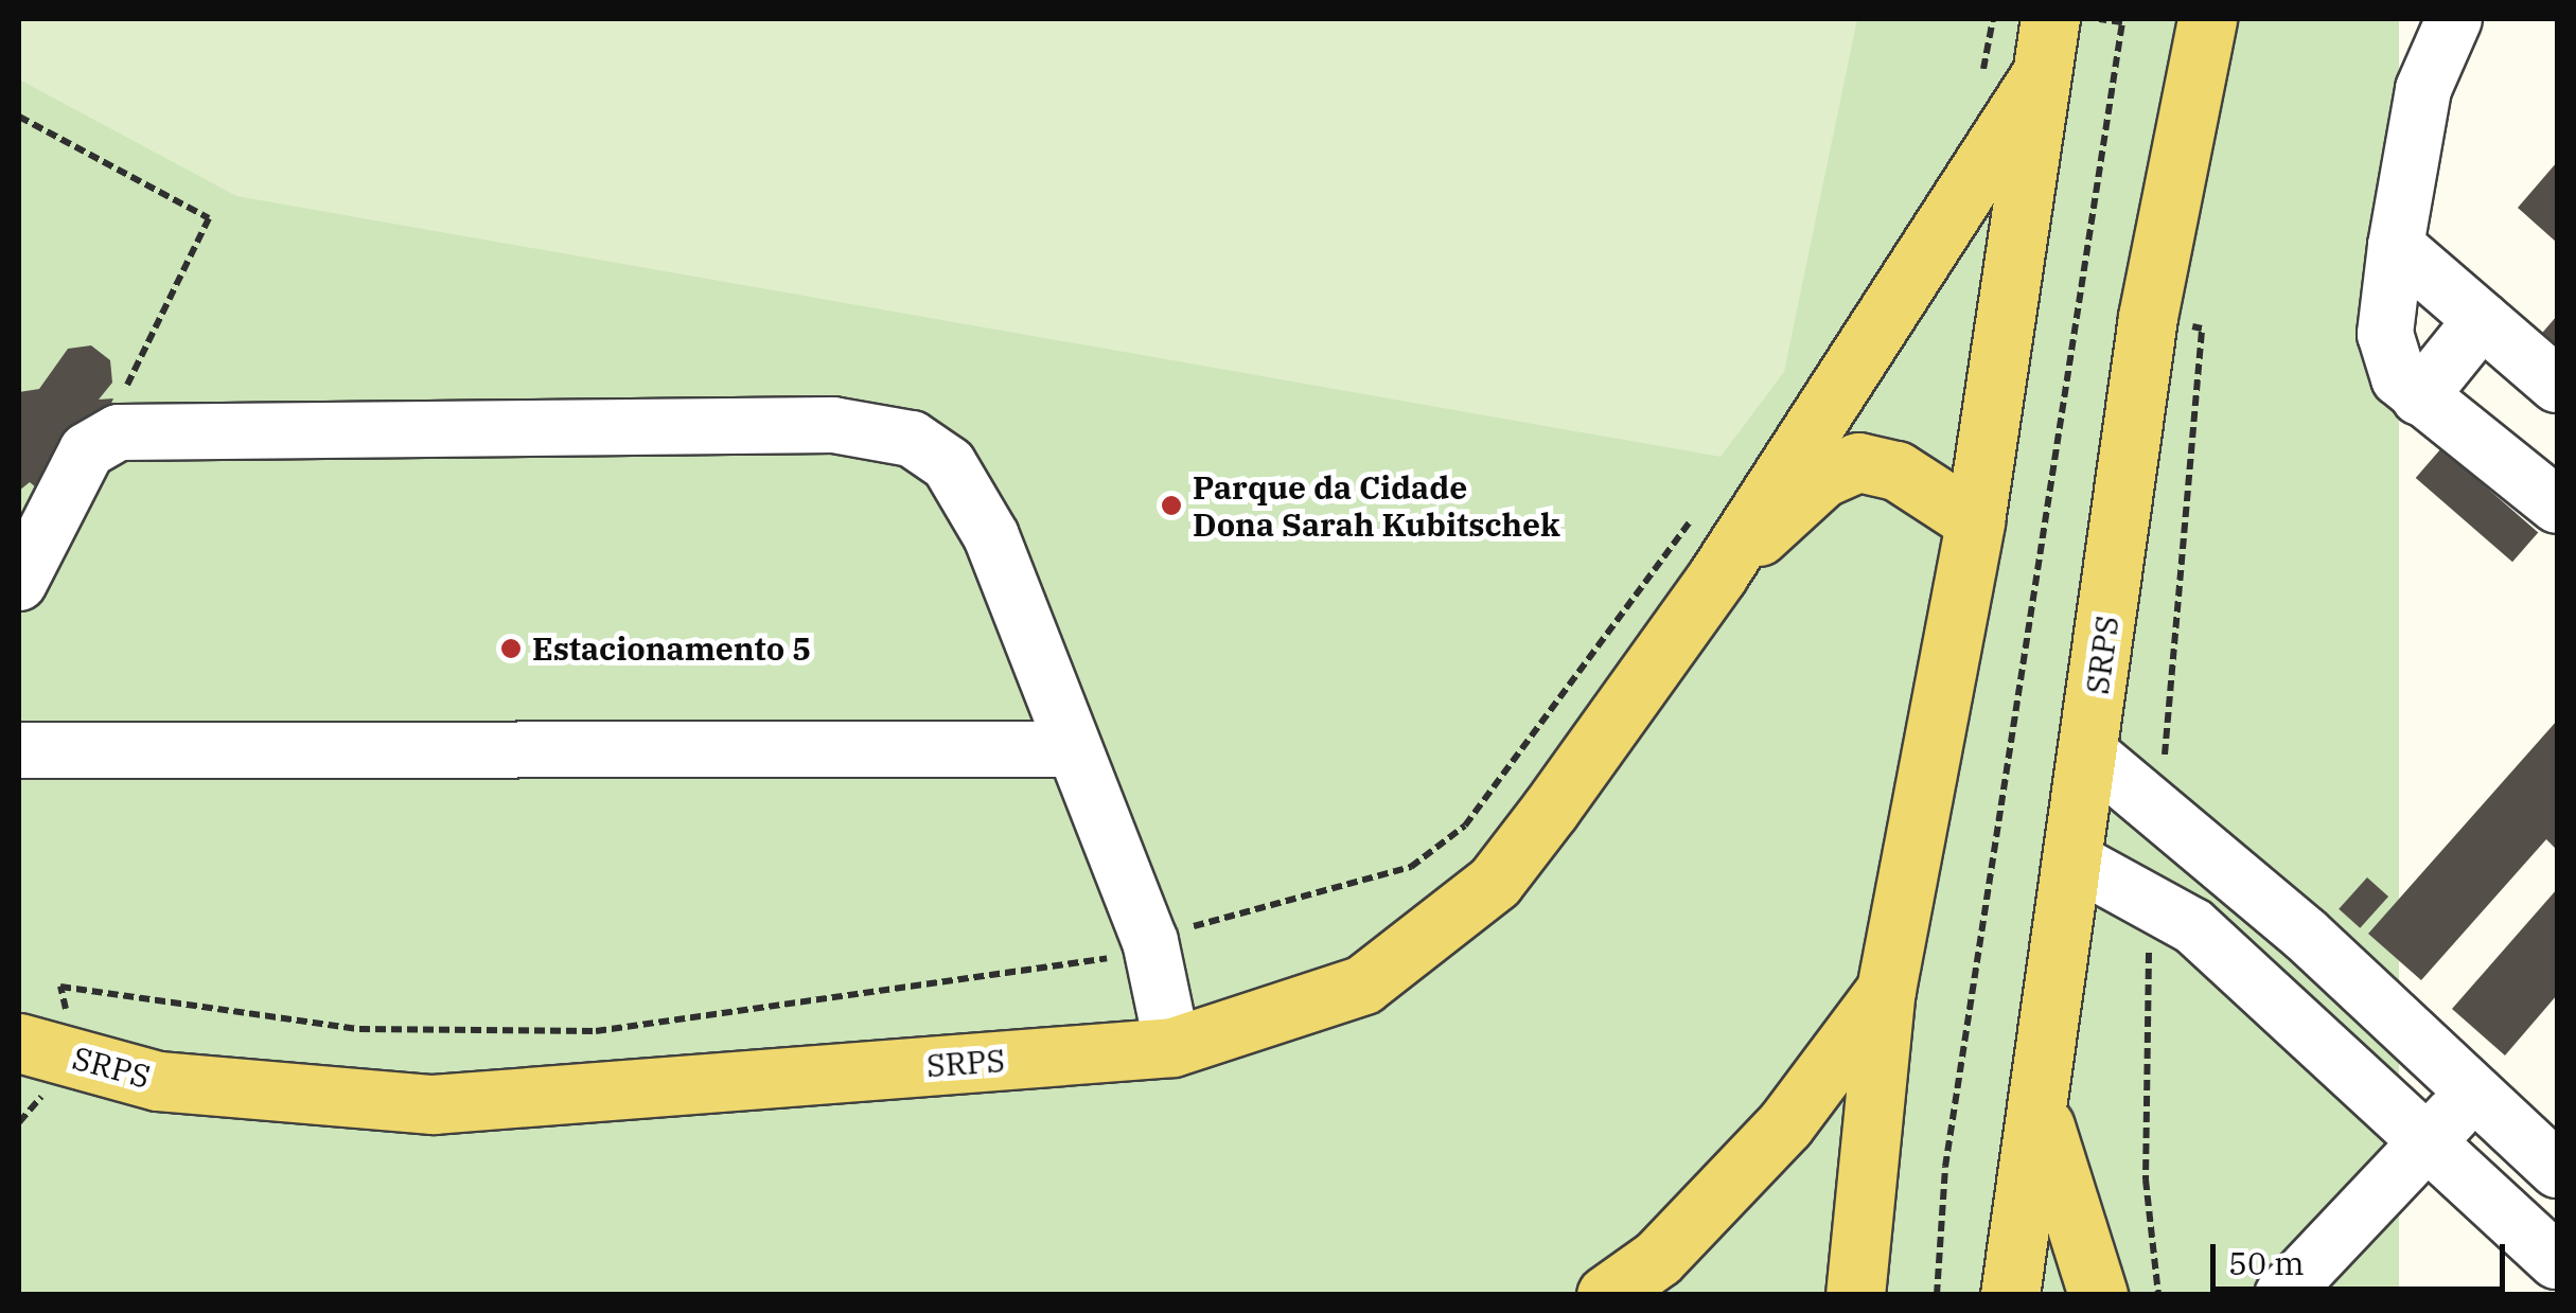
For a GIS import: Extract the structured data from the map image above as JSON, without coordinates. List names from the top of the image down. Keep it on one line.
{"streets":{"main road":["SRPS"]},"places":["Parque da Cidade Dona Sarah Kubitschek","Estacionamento 5"],"scale_bar":"50 m"}
